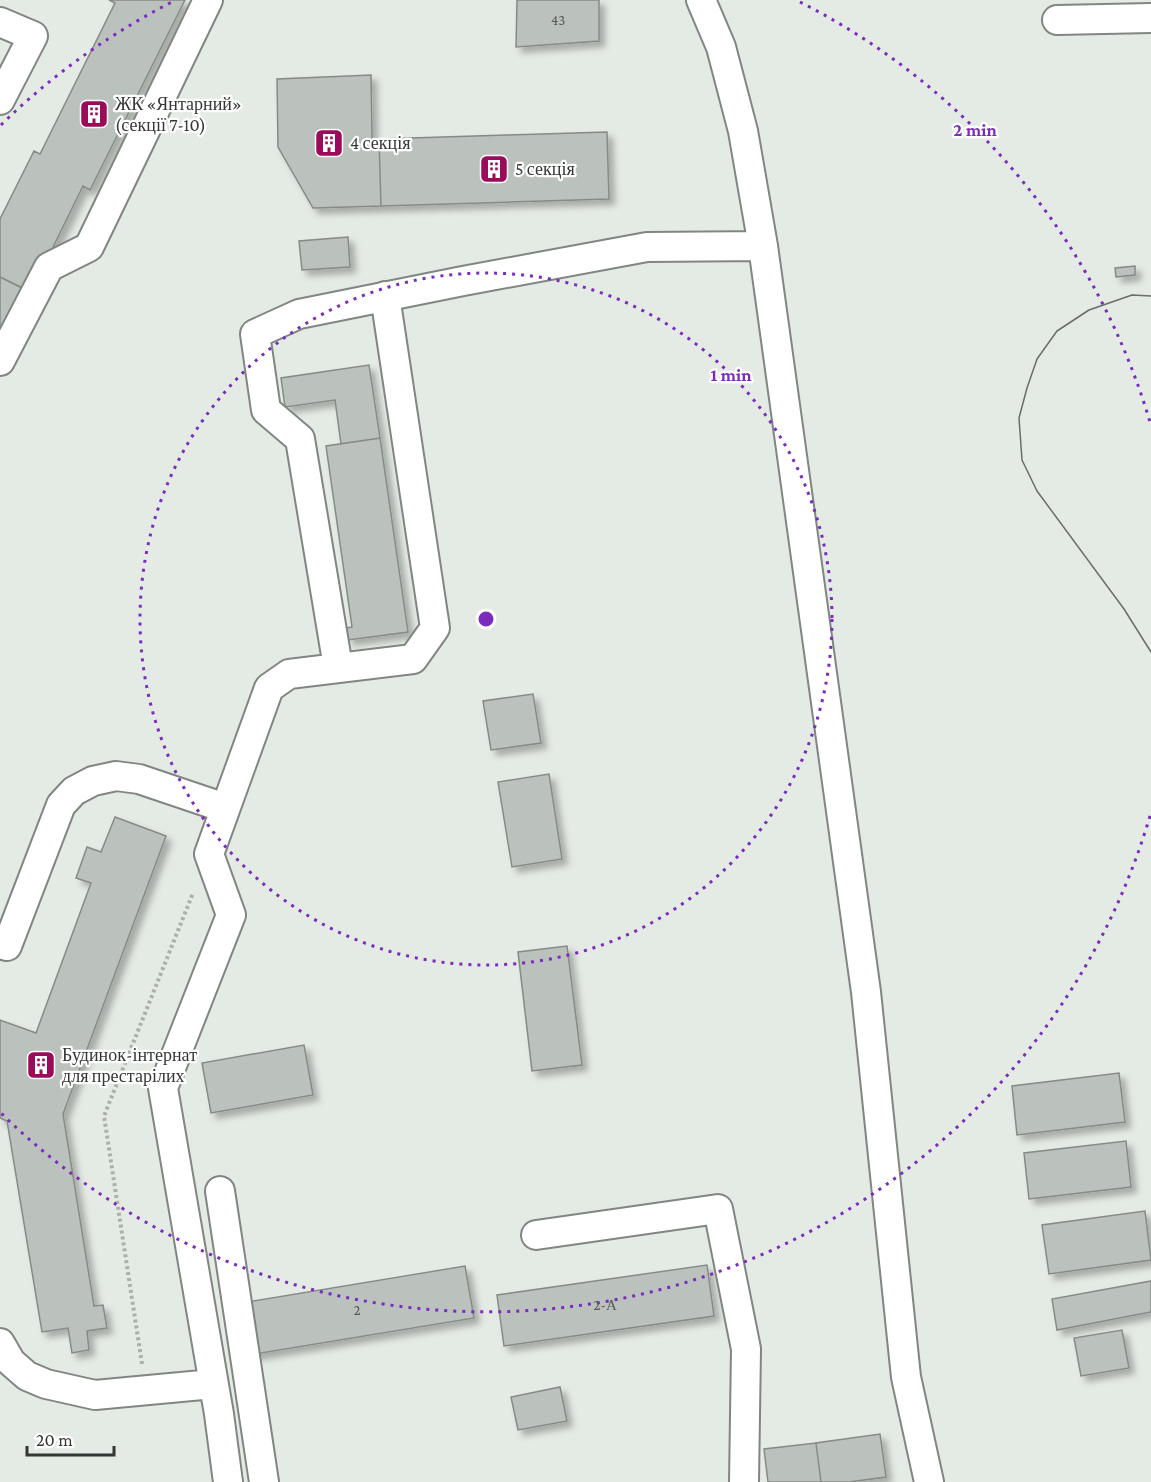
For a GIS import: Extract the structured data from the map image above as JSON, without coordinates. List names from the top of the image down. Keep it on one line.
{"places":{"building":["ЖК «Янтарний» (секції 7-10)","4 секція","5 секція","Будинок-інтернат для престарілих"]},"house_numbers":["43","2-А","2"],"scale_bar":"20 m","rings":["2 min","1 min"]}
